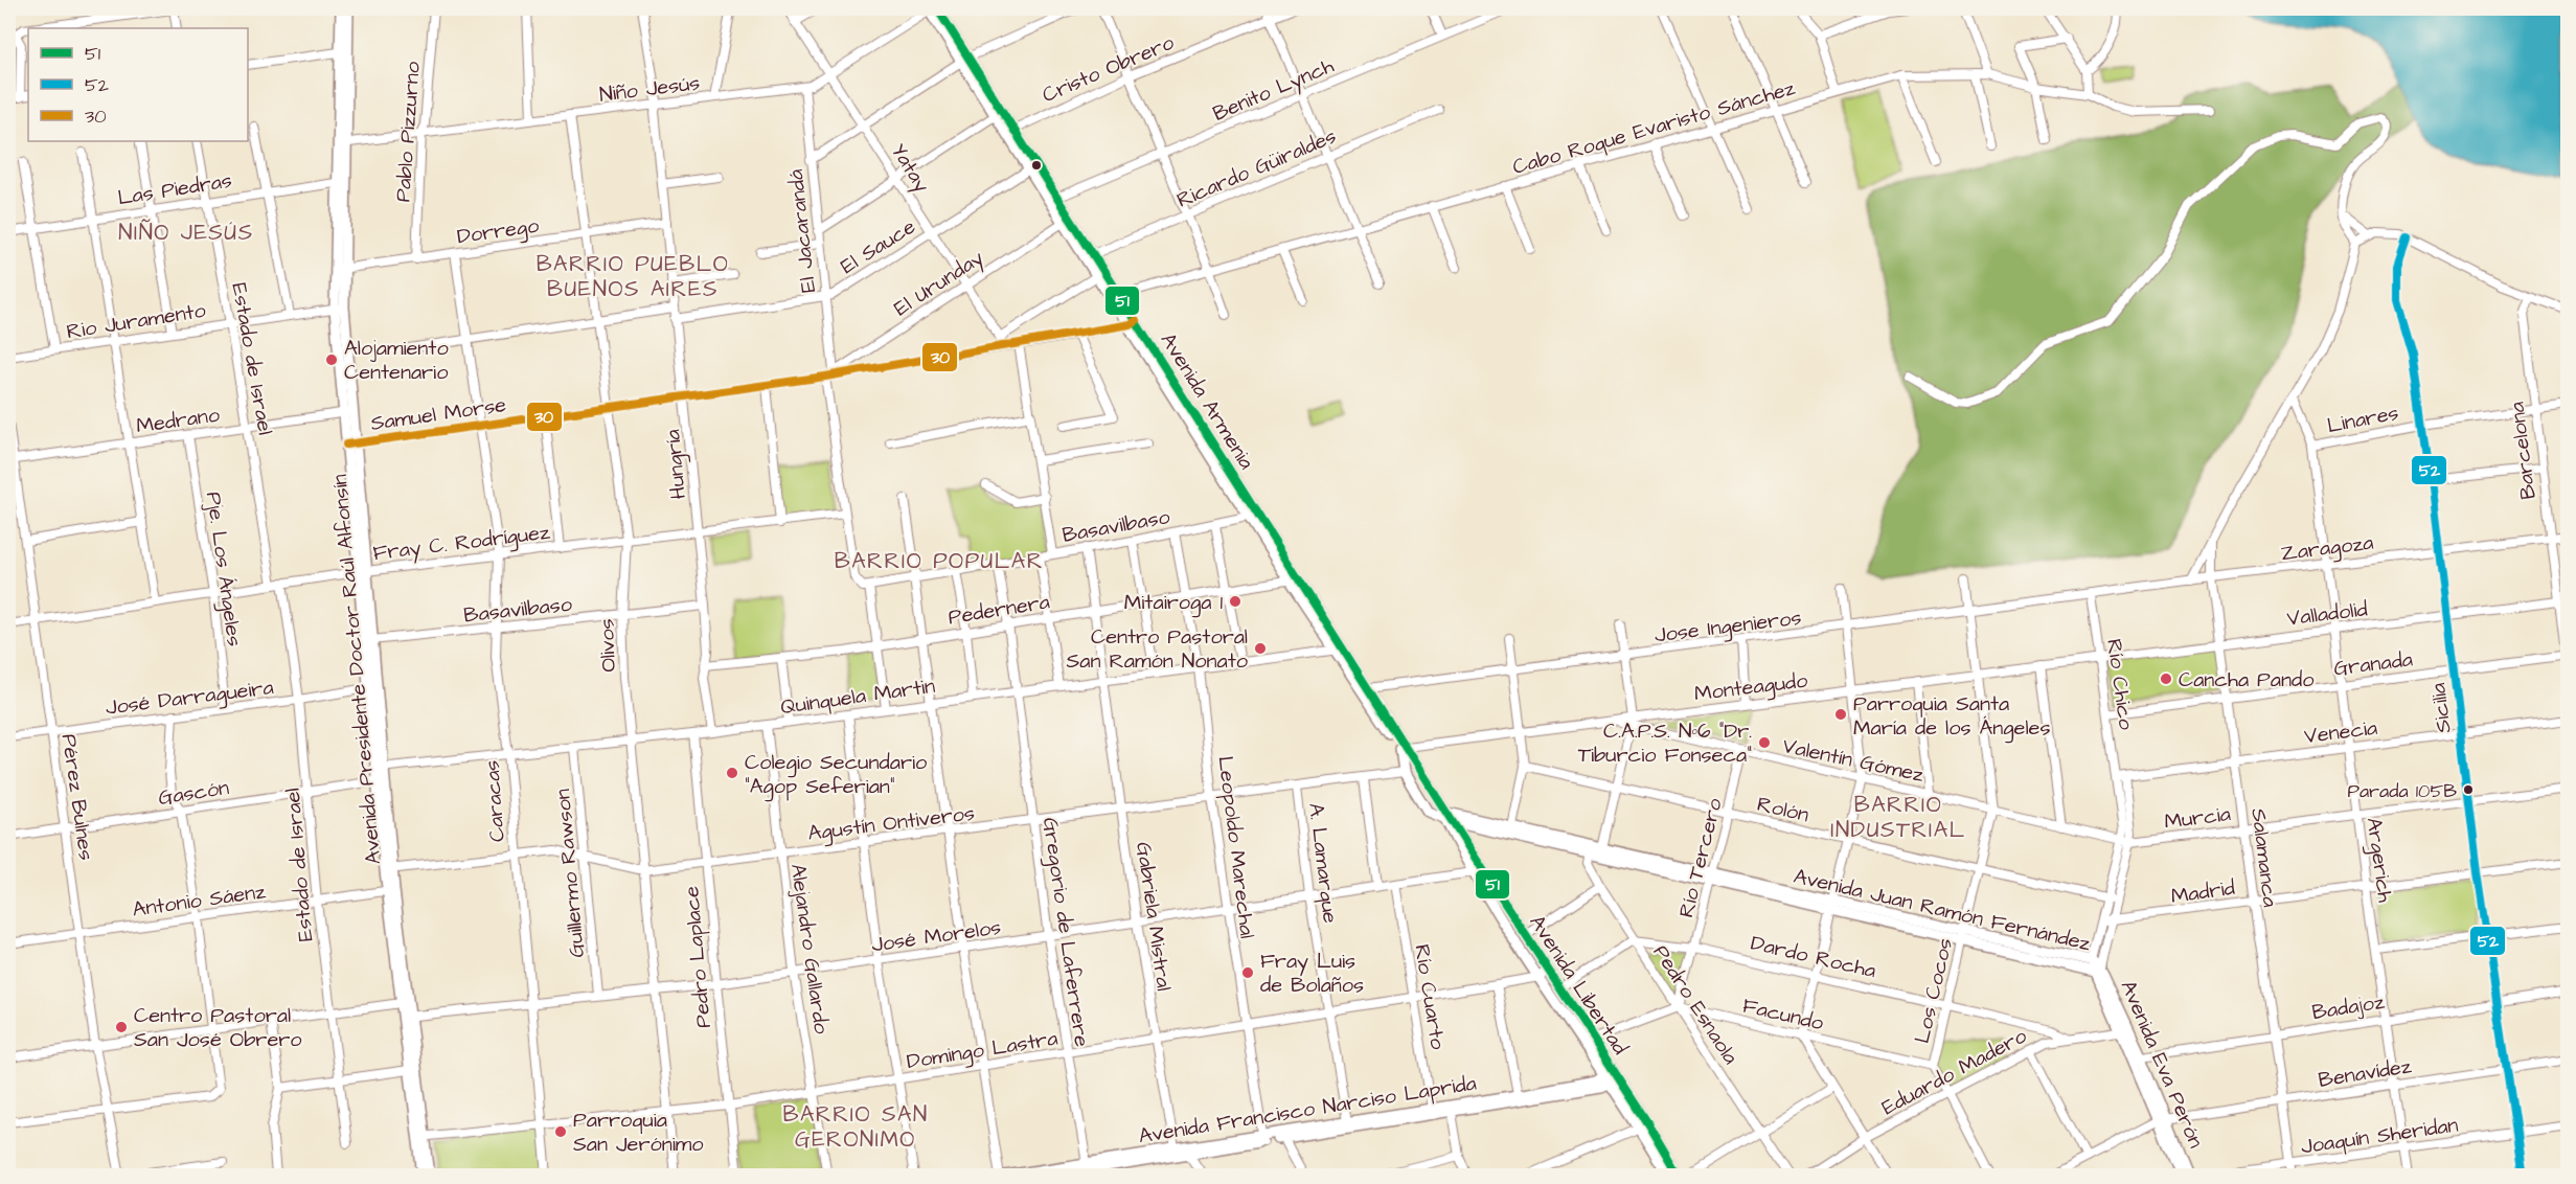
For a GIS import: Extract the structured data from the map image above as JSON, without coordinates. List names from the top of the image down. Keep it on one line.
{"streets":{"main road":["Avenida Armenia","Avenida Presidente Doctor Raúl Alfonsín","Avenida Juan Ramón Fernández","Avenida Libertad","Avenida Eva Perón","Avenida Francisco Narciso Laprida"],"street":["Cristo Obrero","Niño Jesús","Benito Lynch","Cabo Roque Evaristo Sánchez","Pablo Pizzurno","Yatay","Ricardo Güiraldes","Las Piedras","Dorrego","El Jacarandá","El Sauce","El Urunday","Rio Juramento","Estado de Israel","Samuel Morse","Linares","Medrano","Barcelona","Hungría","Basavilbaso","Fray C. Rodríguez","Zaragoza","Pje. Los Ángeles","Pedernera","Valladolid","Jose Ingenieros","Olivos","Granada","Río Chico","Monteagudo","Quinquela Martin","José Darragueira","Sicilia","Venecia","Valentín Gómez","Gascón","Pérez Bulnes","Caracas","Rolón","Murcia","Agustín Ontiveros","Leopoldo Marechal","Río Tercero","Salamanca","Argerich","A. Lamarque","Guillermo Rawson","Madrid","Antonio Sáenz","Gabriela Mistral","Gregorio de Laferrere","José Morelos","Alejandro Gallardo","Dardo Rocha","Pedro Laplace","Los Cocos","Río Cuarto","Pedro Esnaola","Badajoz","Facundo","Domingo Lastra","Eduardo Madero","Benavídez","Joaquín Sheridan"]},"crossings":[["Cristo Obrero","Avenida Armenia"],["Niño Jesús","Pablo Pizzurno"],["Niño Jesús","Yatay"],["Niño Jesús","El Jacarandá"],["Niño Jesús","Avenida Armenia"],["Niño Jesús","Hungría"],["Niño Jesús","Olivos"],["Niño Jesús","Avenida Presidente Doctor Raúl Alfonsín"],["Benito Lynch","Avenida Armenia"],["Cabo Roque Evaristo Sánchez","Avenida Armenia"],["Pablo Pizzurno","Dorrego"],["Yatay","El Sauce"],["Yatay","El Urunday"],["Yatay","Samuel Morse"],["Ricardo Güiraldes","Avenida Armenia"],["Las Piedras","Estado de Israel"],["Las Piedras","Avenida Presidente Doctor Raúl Alfonsín"],["Dorrego","Hungría"],["Dorrego","Olivos"],["Dorrego","Avenida Presidente Doctor Raúl Alfonsín"],["El Jacarandá","El Sauce"],["El Jacarandá","El Urunday"],["El Sauce","Avenida Armenia"],["El Urunday","Avenida Armenia"],["El Urunday","Samuel Morse"],["Rio Juramento","Estado de Israel"],["Rio Juramento","Avenida Presidente Doctor Raúl Alfonsín"],["Estado de Israel","Medrano"],["Estado de Israel","Fray C. Rodríguez"],["Estado de Israel","José Darragueira"],["Estado de Israel","Gascón"],["Estado de Israel","Antonio Sáenz"],["Avenida Armenia","Samuel Morse"],["Avenida Armenia","Basavilbaso"],["Avenida Armenia","Pedernera"],["Avenida Armenia","Jose Ingenieros"],["Avenida Armenia","Monteagudo"],["Avenida Armenia","Quinquela Martin"],["Avenida Armenia","Avenida Juan Ramón Fernández"],["Avenida Armenia","Avenida Libertad"],["Samuel Morse","Hungría"],["Samuel Morse","Olivos"],["Samuel Morse","Avenida Presidente Doctor Raúl Alfonsín"],["Samuel Morse","Caracas"],["Linares","Barcelona"],["Linares","Sicilia"],["Linares","Argerich"],["Medrano","Pje. Los Ángeles"],["Medrano","Avenida Presidente Doctor Raúl Alfonsín"],["Medrano","Pérez Bulnes"],["Barcelona","Zaragoza"],["Barcelona","Valladolid"],["Barcelona","Granada"],["Hungría","Basavilbaso"],["Hungría","Fray C. Rodríguez"],["Hungría","Pedernera"],["Hungría","Quinquela Martin"],["Basavilbaso","Olivos"],["Basavilbaso","Avenida Presidente Doctor Raúl Alfonsín"],["Basavilbaso","Caracas"],["Basavilbaso","Leopoldo Marechal"],["Basavilbaso","Gabriela Mistral"],["Basavilbaso","Gregorio de Laferrere"],["Fray C. Rodríguez","Pje. Los Ángeles"],["Fray C. Rodríguez","Olivos"],["Fray C. Rodríguez","Avenida Presidente Doctor Raúl Alfonsín"],["Fray C. Rodríguez","Pérez Bulnes"],["Fray C. Rodríguez","Caracas"],["Zaragoza","Jose Ingenieros"],["Zaragoza","Río Chico"],["Zaragoza","Sicilia"],["Zaragoza","Salamanca"],["Zaragoza","Argerich"],["Pje. Los Ángeles","José Darragueira"],["Pedernera","Leopoldo Marechal"],["Pedernera","Gabriela Mistral"],["Pedernera","Gregorio de Laferrere"],["Valladolid","Río Chico"],["Valladolid","Monteagudo"],["Valladolid","Sicilia"],["Valladolid","Salamanca"],["Valladolid","Argerich"],["Jose Ingenieros","Río Chico"],["Jose Ingenieros","Los Cocos"],["Olivos","Quinquela Martin"],["Olivos","Agustín Ontiveros"],["Olivos","José Morelos"],["Olivos","Domingo Lastra"],["Granada","Río Chico"],["Granada","Sicilia"],["Granada","Salamanca"],["Granada","Argerich"],["Avenida Presidente Doctor Raúl Alfonsín","Quinquela Martin"],["Avenida Presidente Doctor Raúl Alfonsín","José Darragueira"],["Avenida Presidente Doctor Raúl Alfonsín","Gascón"],["Avenida Presidente Doctor Raúl Alfonsín","Agustín Ontiveros"],["Avenida Presidente Doctor Raúl Alfonsín","Antonio Sáenz"],["Avenida Presidente Doctor Raúl Alfonsín","José Morelos"],["Avenida Presidente Doctor Raúl Alfonsín","Domingo Lastra"],["Río Chico","Monteagudo"],["Río Chico","Venecia"],["Río Chico","Valentín Gómez"],["Río Chico","Murcia"],["Monteagudo","Valentín Gómez"],["Monteagudo","Los Cocos"],["Quinquela Martin","Caracas"],["Quinquela Martin","Leopoldo Marechal"],["Quinquela Martin","Guillermo Rawson"],["Quinquela Martin","Gabriela Mistral"],["Quinquela Martin","Gregorio de Laferrere"],["Quinquela Martin","Alejandro Gallardo"],["Quinquela Martin","Pedro Laplace"],["José Darragueira","Pérez Bulnes"],["Sicilia","Venecia"],["Sicilia","Murcia"],["Sicilia","Madrid"],["Sicilia","Badajoz"],["Sicilia","Benavídez"],["Sicilia","Joaquín Sheridan"],["Venecia","Salamanca"],["Venecia","Argerich"],["Valentín Gómez","Murcia"],["Valentín Gómez","Río Tercero"],["Valentín Gómez","Los Cocos"],["Gascón","Pérez Bulnes"],["Pérez Bulnes","Antonio Sáenz"],["Caracas","Agustín Ontiveros"],["Caracas","José Morelos"],["Caracas","Domingo Lastra"],["Rolón","Río Tercero"],["Rolón","Los Cocos"],["Murcia","Salamanca"],["Murcia","Argerich"],["Agustín Ontiveros","Leopoldo Marechal"],["Agustín Ontiveros","A. Lamarque"],["Agustín Ontiveros","Guillermo Rawson"],["Agustín Ontiveros","Gabriela Mistral"],["Agustín Ontiveros","Gregorio de Laferrere"],["Agustín Ontiveros","Alejandro Gallardo"],["Agustín Ontiveros","Pedro Laplace"],["Leopoldo Marechal","José Morelos"],["Leopoldo Marechal","Domingo Lastra"],["Leopoldo Marechal","Avenida Francisco Narciso Laprida"],["Río Tercero","Avenida Juan Ramón Fernández"],["Río Tercero","Dardo Rocha"],["Río Tercero","Pedro Esnaola"],["Río Tercero","Facundo"],["Salamanca","Madrid"],["Salamanca","Badajoz"],["Salamanca","Benavídez"],["Salamanca","Joaquín Sheridan"],["Argerich","Madrid"],["Argerich","Badajoz"],["Argerich","Benavídez"],["Argerich","Joaquín Sheridan"],["A. Lamarque","José Morelos"],["A. Lamarque","Domingo Lastra"],["A. Lamarque","Avenida Francisco Narciso Laprida"],["Guillermo Rawson","José Morelos"],["Avenida Juan Ramón Fernández","Avenida Libertad"],["Avenida Juan Ramón Fernández","Los Cocos"],["Avenida Juan Ramón Fernández","Pedro Esnaola"],["Avenida Juan Ramón Fernández","Avenida Eva Perón"],["Gabriela Mistral","José Morelos"],["Gabriela Mistral","Domingo Lastra"],["Gabriela Mistral","Avenida Francisco Narciso Laprida"],["Gregorio de Laferrere","José Morelos"],["Gregorio de Laferrere","Domingo Lastra"],["Gregorio de Laferrere","Avenida Francisco Narciso Laprida"],["José Morelos","Alejandro Gallardo"],["José Morelos","Pedro Laplace"],["José Morelos","Avenida Libertad"],["José Morelos","Río Cuarto"],["Alejandro Gallardo","Domingo Lastra"],["Dardo Rocha","Los Cocos"],["Dardo Rocha","Pedro Esnaola"],["Dardo Rocha","Eduardo Madero"],["Pedro Laplace","Domingo Lastra"],["Avenida Libertad","Domingo Lastra"],["Avenida Libertad","Avenida Francisco Narciso Laprida"],["Los Cocos","Facundo"],["Los Cocos","Eduardo Madero"],["Río Cuarto","Domingo Lastra"],["Río Cuarto","Avenida Francisco Narciso Laprida"],["Pedro Esnaola","Facundo"],["Badajoz","Avenida Eva Perón"],["Avenida Eva Perón","Eduardo Madero"],["Avenida Eva Perón","Benavídez"]],"districts":["NIÑO JESÚS","BARRIO PUEBLO BUENOS AIRES","BARRIO POPULAR","BARRIO INDUSTRIAL","BARRIO SAN GERONIMO"],"places":["Alojamiento Centenario","Mitairoga 1","Centro Pastoral San Ramón Nonato","Cancha Pando","Parroquia Santa María de los Ángeles","C.A.P.S. Nº6 \"Dr. Tiburcio Fonseca\"","Colegio Secundario \"Agop Seferian\"","Parada 105B","Fray Luis de Bolaños","Centro Pastoral San José Obrero","Parroquia San Jerónimo"],"lines":["transit line 51","transit line 52","transit line 30"],"legend":["51","52","30"]}
